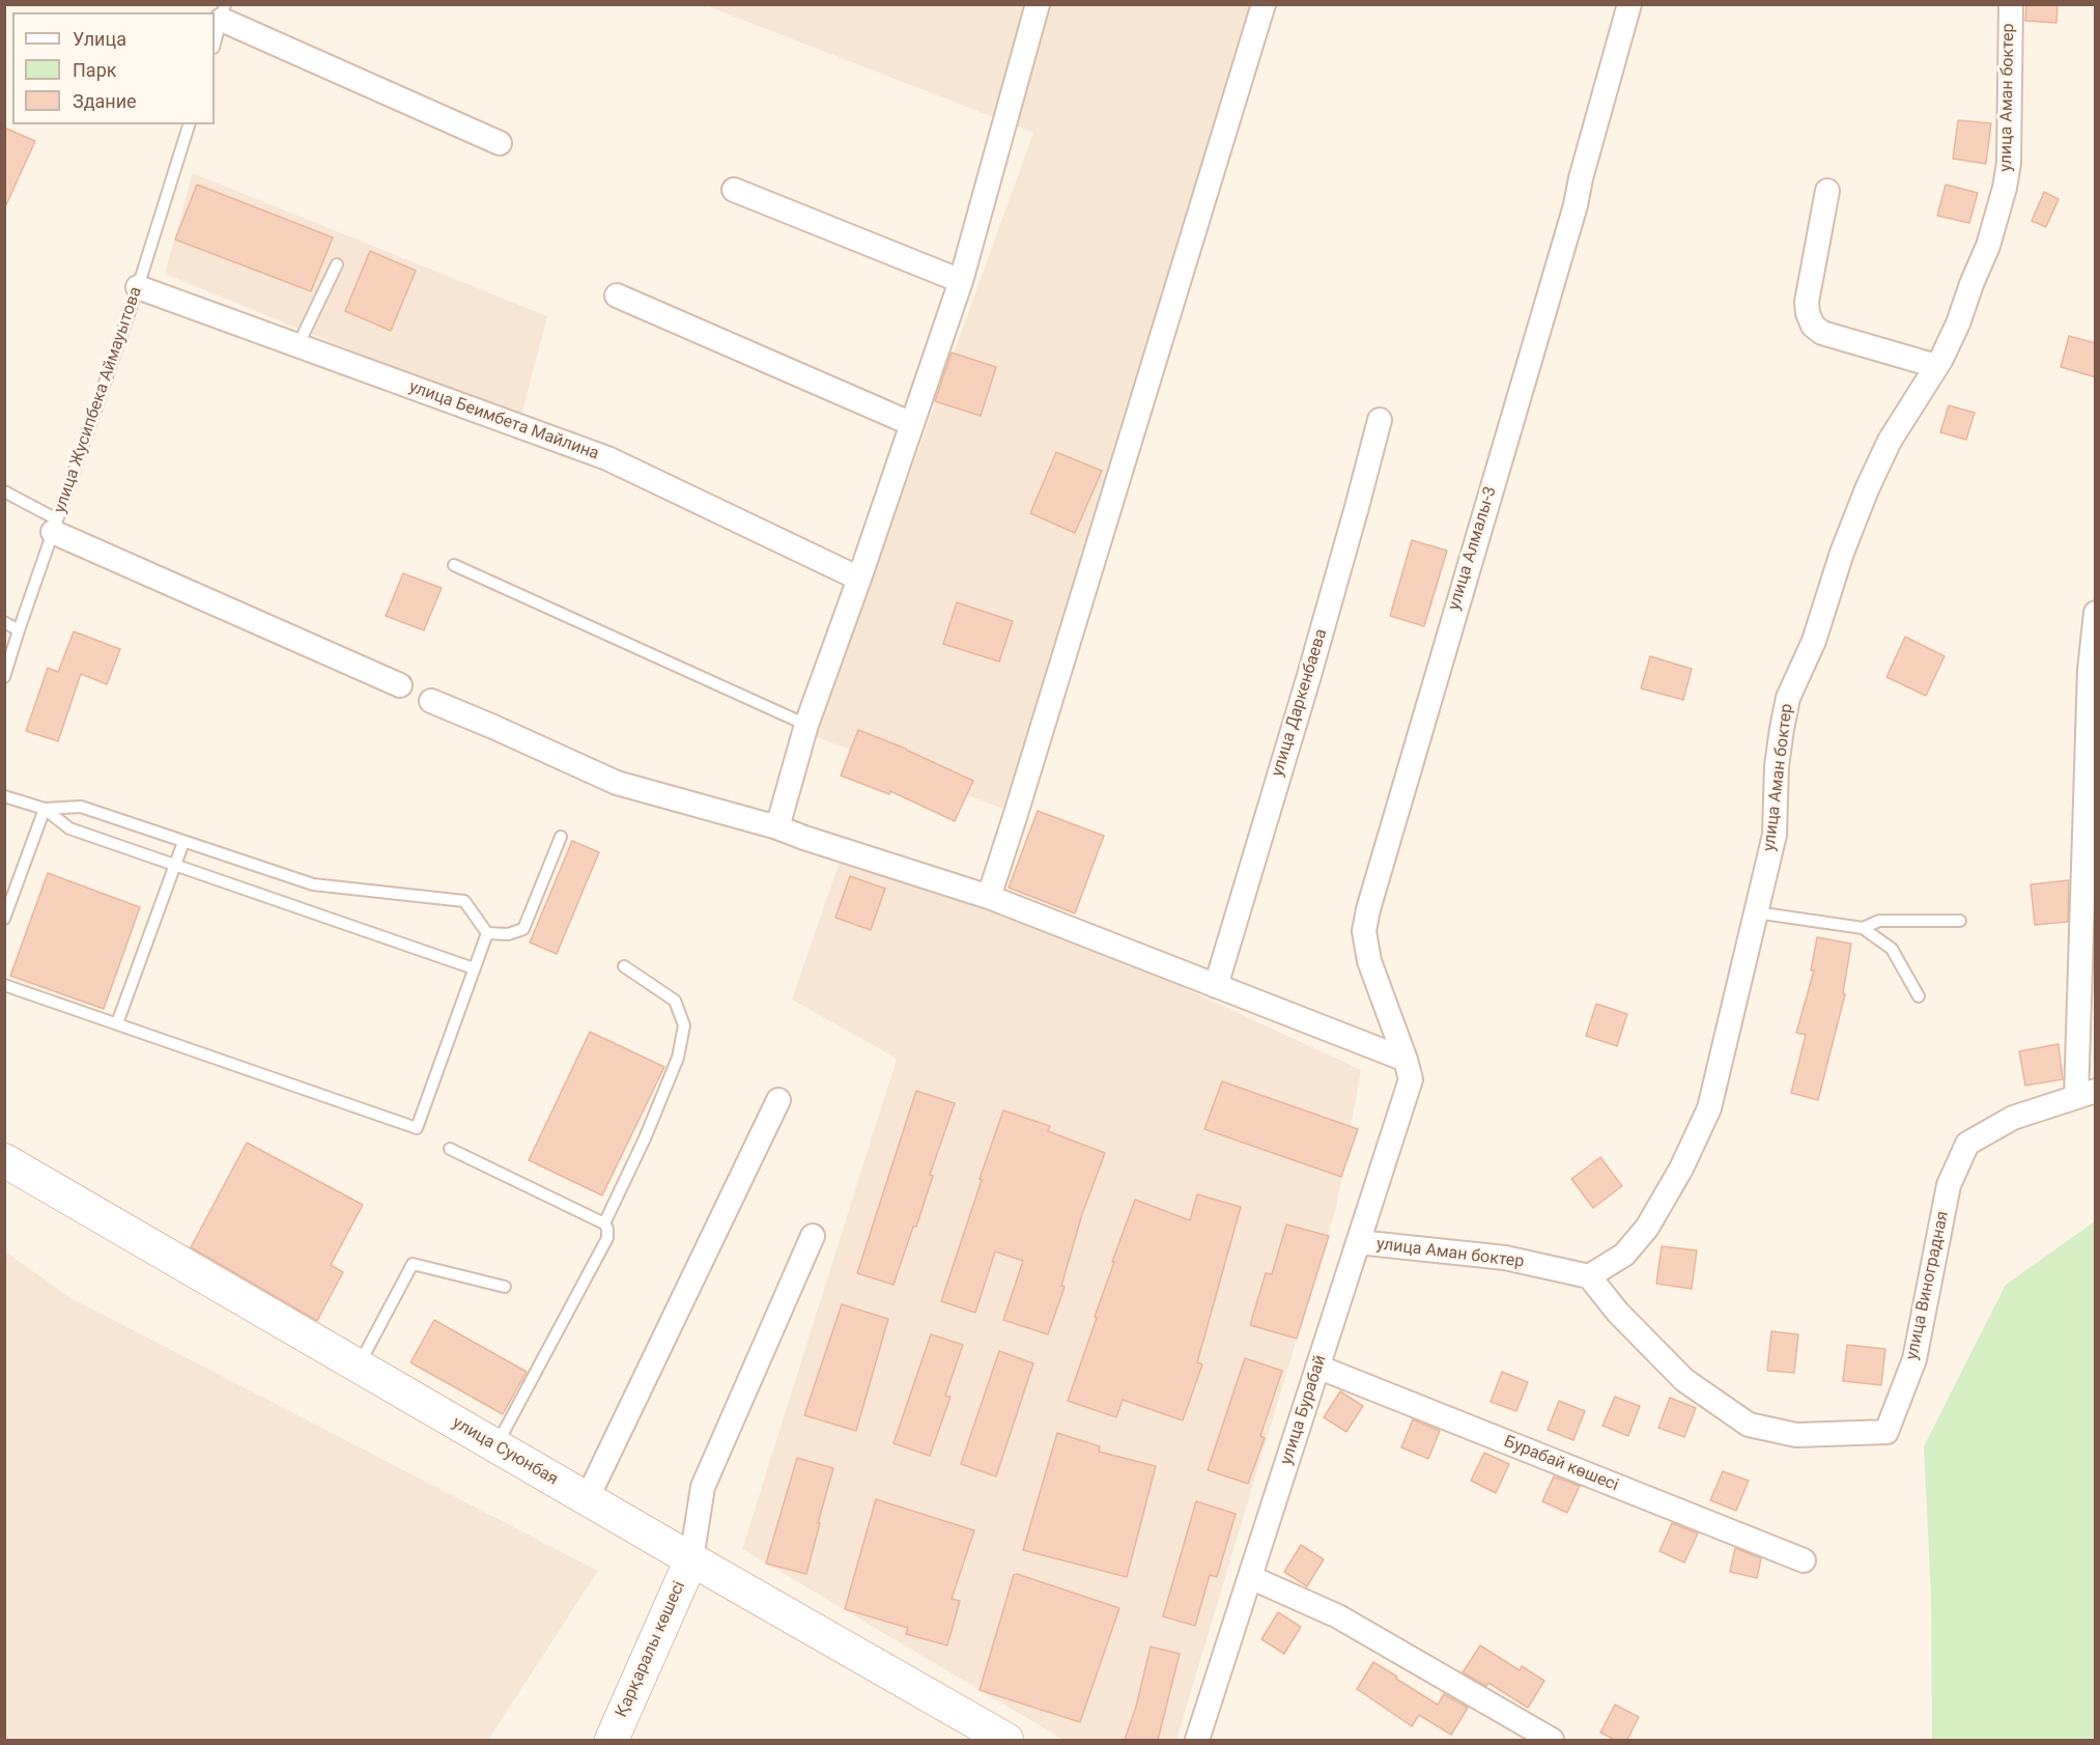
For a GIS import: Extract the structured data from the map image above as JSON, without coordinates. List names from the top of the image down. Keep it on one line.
{"streets":{"street":["улица Аман боктер","улица Беимбета Майлина","улица Алмалы-3","улица Даркенбаева","улица Виноградная","улица Бурабай","улица Суюнбая","Бурабай көшесі","Қарқаралы көшесі"],"lane":["улица Жусипбека Аймауытова"]},"crossings":[["улица Аман боктер","улица Виноградная"],["улица Аман боктер","улица Бурабай"],["улица Жусипбека Аймауытова","улица Беимбета Майлина"],["улица Алмалы-3","улица Бурабай"],["улица Бурабай","Бурабай көшесі"],["улица Суюнбая","Қарқаралы көшесі"]],"legend":["Улица","Парк","Здание"]}
